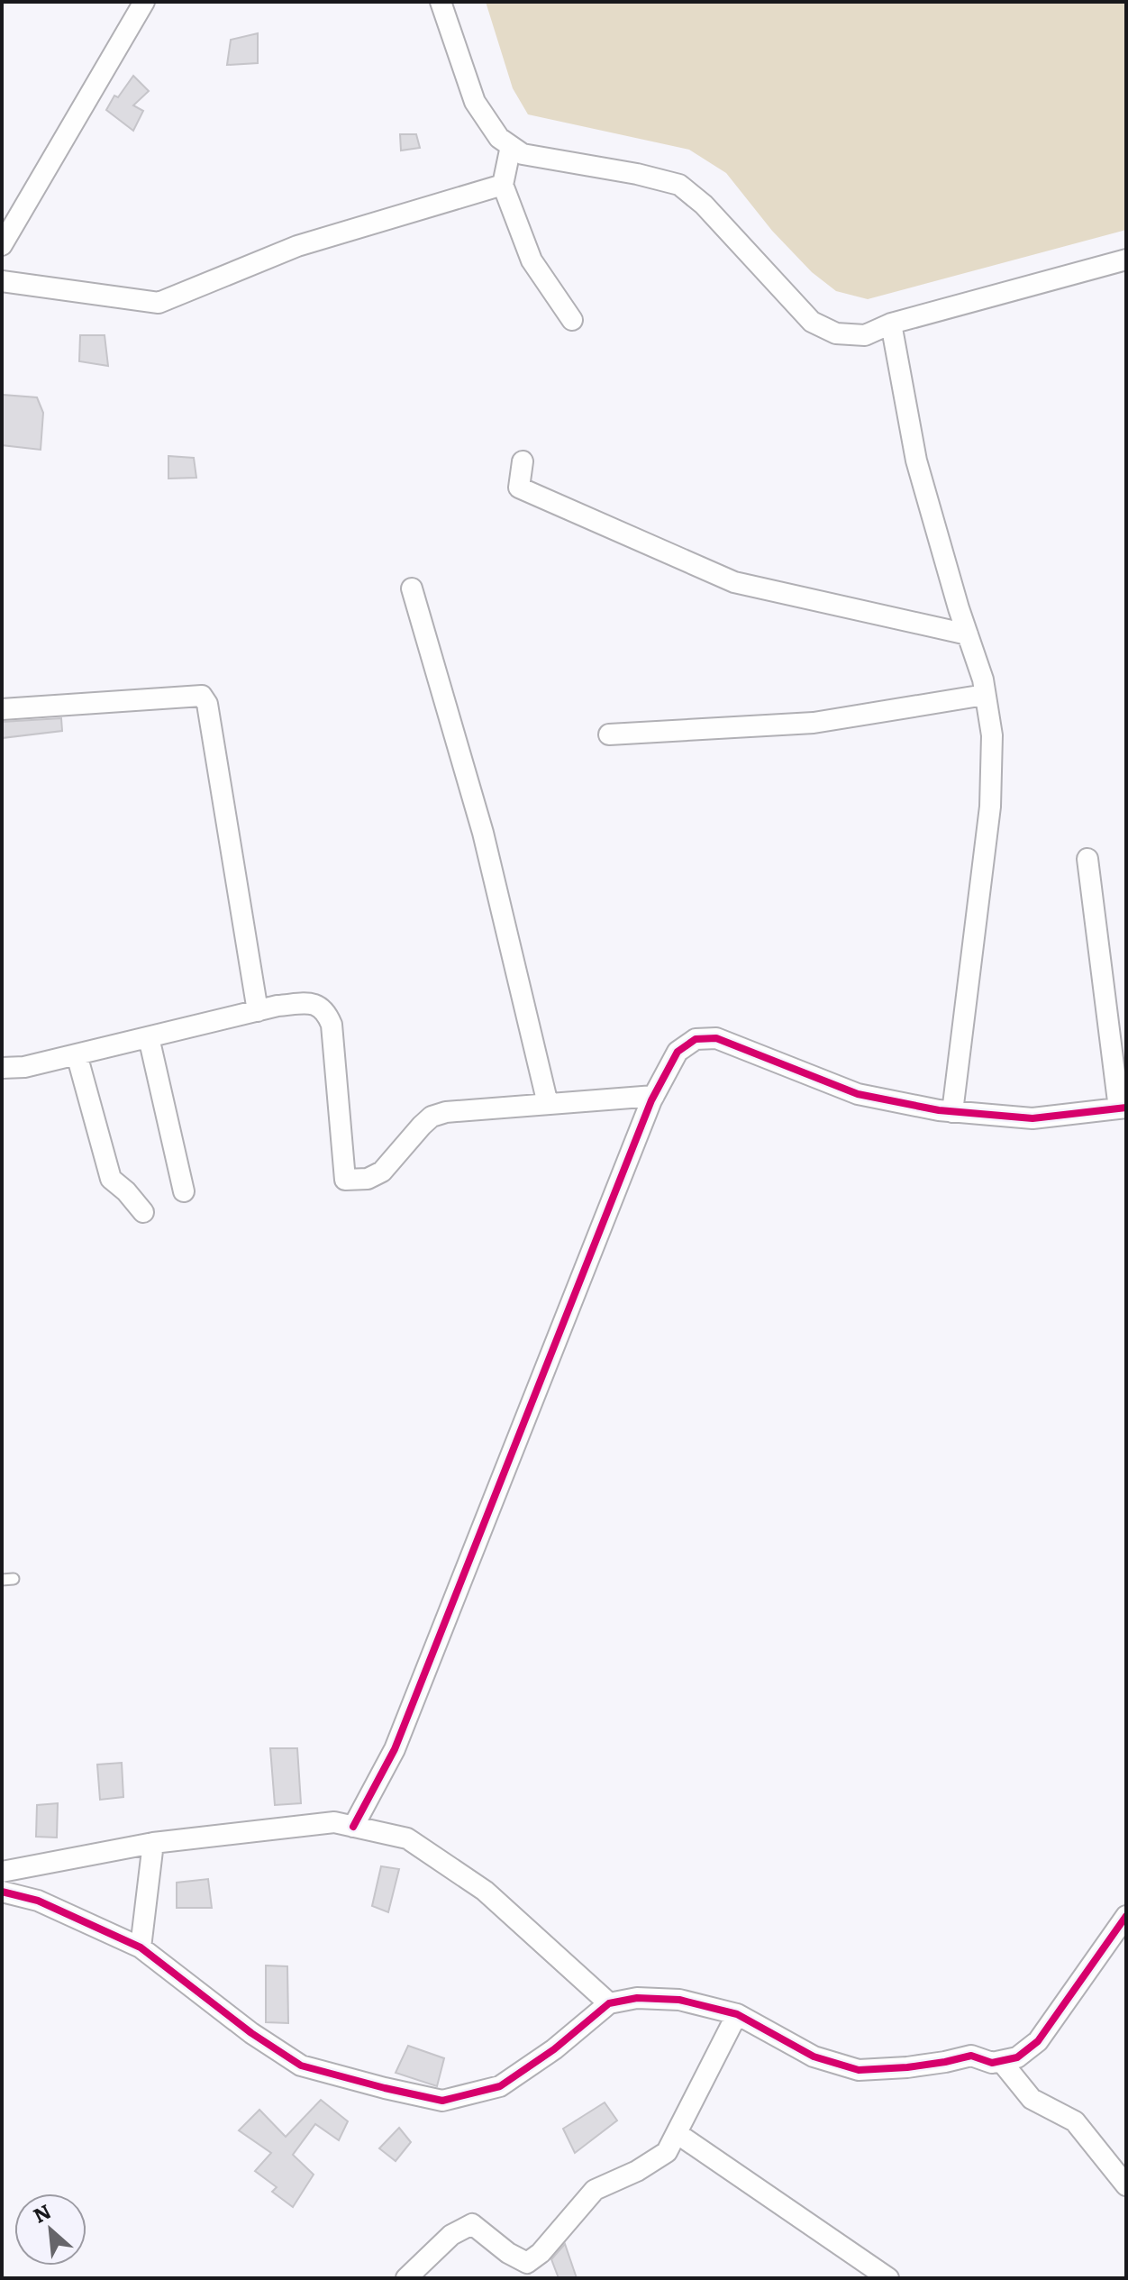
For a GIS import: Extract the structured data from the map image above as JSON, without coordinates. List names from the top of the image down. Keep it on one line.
{"north":"top left"}
